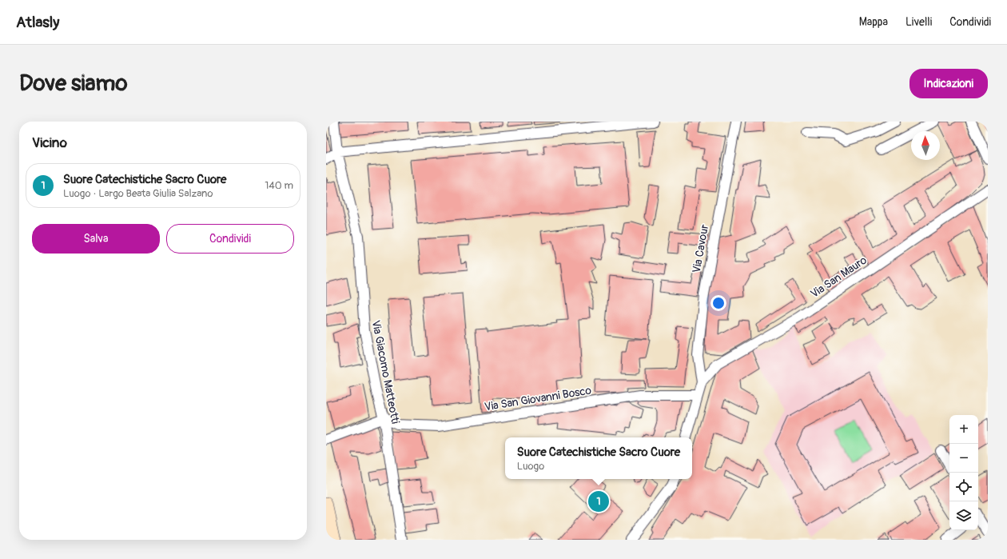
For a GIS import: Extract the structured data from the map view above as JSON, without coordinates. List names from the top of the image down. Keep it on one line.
{"streets":{"street":["Via Cavour","Via San Mauro","Via Giacomo Matteotti","Via San Giovanni Bosco"]},"crossings":[["Via Cavour","Via San Mauro"],["Via Giacomo Matteotti","Via San Giovanni Bosco"]],"north":"top","page":{"header":"Atlasly","nav":["Mappa","Livelli","Condividi"],"buttons":["Indicazioni",["Salva","Condividi"]],"title":"Dove siamo","heading":"Vicino","list":[{"mark":"1","name":"Suore Catechistiche Sacro Cuore","note":"Luogo · Largo Beata Giulia Salzano","value":"140 m"}],"map_buttons":["+","−"],"popup":["Suore Catechistiche Sacro Cuore","Luogo"],"pins":"1"}}
